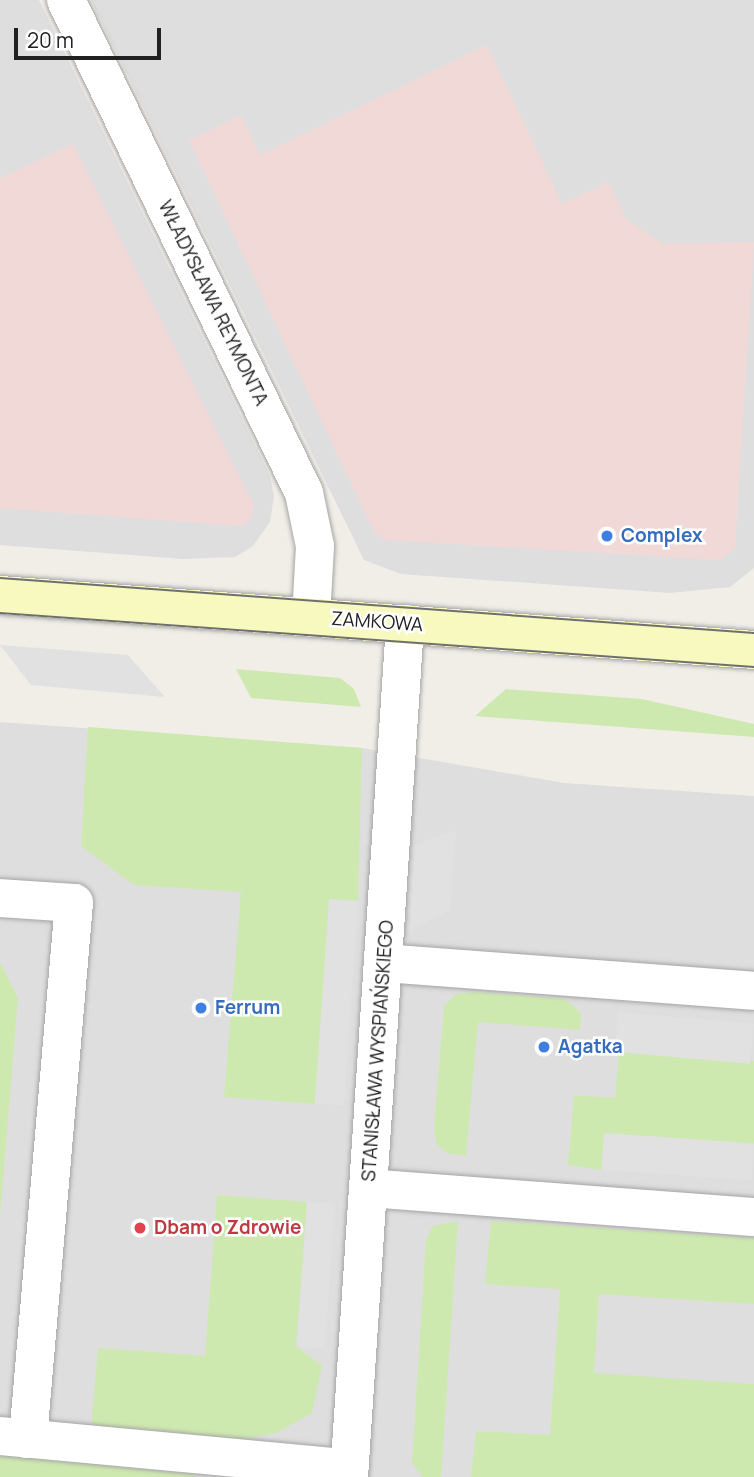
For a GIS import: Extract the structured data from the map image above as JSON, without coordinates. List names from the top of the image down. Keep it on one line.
{"streets":{"street":["WŁADYSŁAWA REYMONTA","ZAMKOWA","STANISŁAWA WYSPIAŃSKIEGO"]},"crossings":[["WŁADYSŁAWA REYMONTA","ZAMKOWA"],["ZAMKOWA","STANISŁAWA WYSPIAŃSKIEGO"]],"places":["Complex","Ferrum","Agatka","Dbam o Zdrowie"],"scale_bar":"20 m"}
